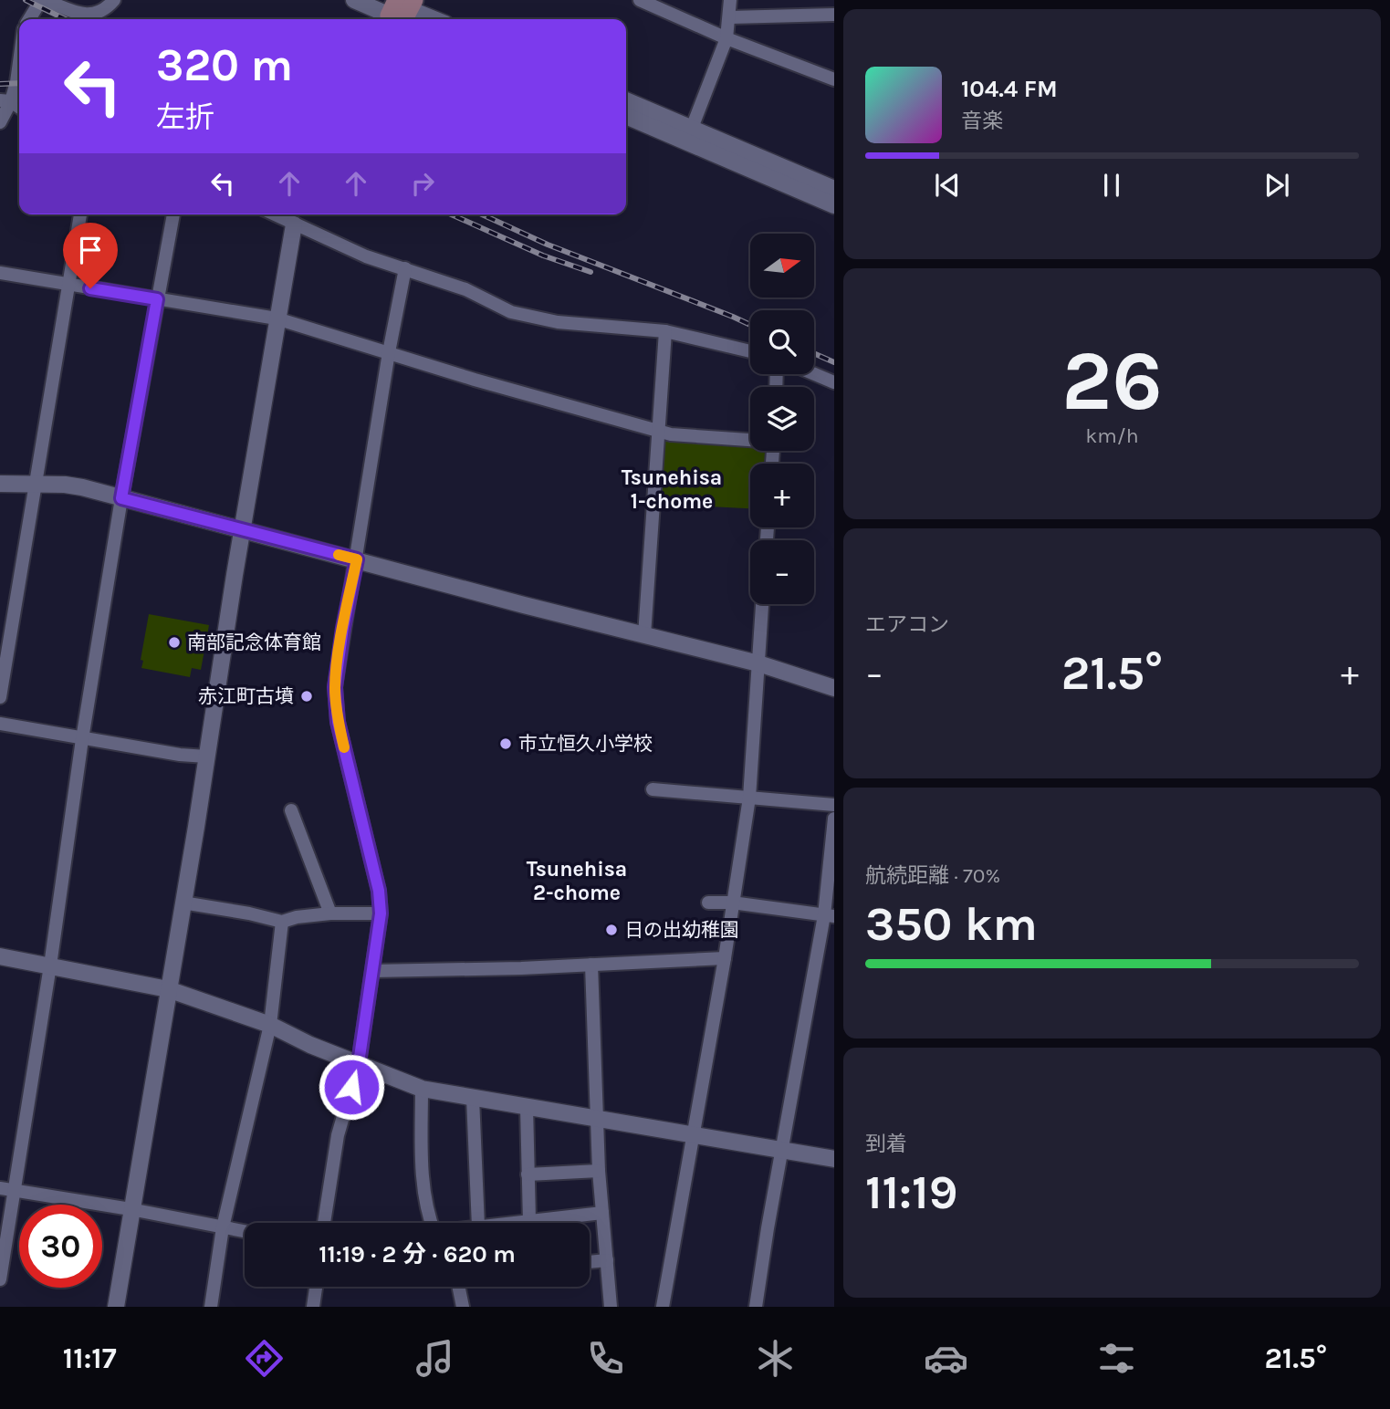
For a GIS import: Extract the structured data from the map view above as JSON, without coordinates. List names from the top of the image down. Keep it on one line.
{"districts":["Tsunehisa 1-chome","Tsunehisa 2-chome"],"places":["南部記念体育館","赤江町古墳","市立恒久小学校","日の出幼稚園"],"north":"right","page":{"turn":["320 m","左折"],"song":["104.4 FM","音楽"],"map_buttons":["+","−"],"tile":[["26","km/h"],"エアコン",["航続距離 · 70%","350 km"],["到着","11:19"]],"heat":["−","21.5°","+"],"limit":"30","trip":"11:19 · 2 分 · 620 m","tabs":["11:17","21.5°"]}}
